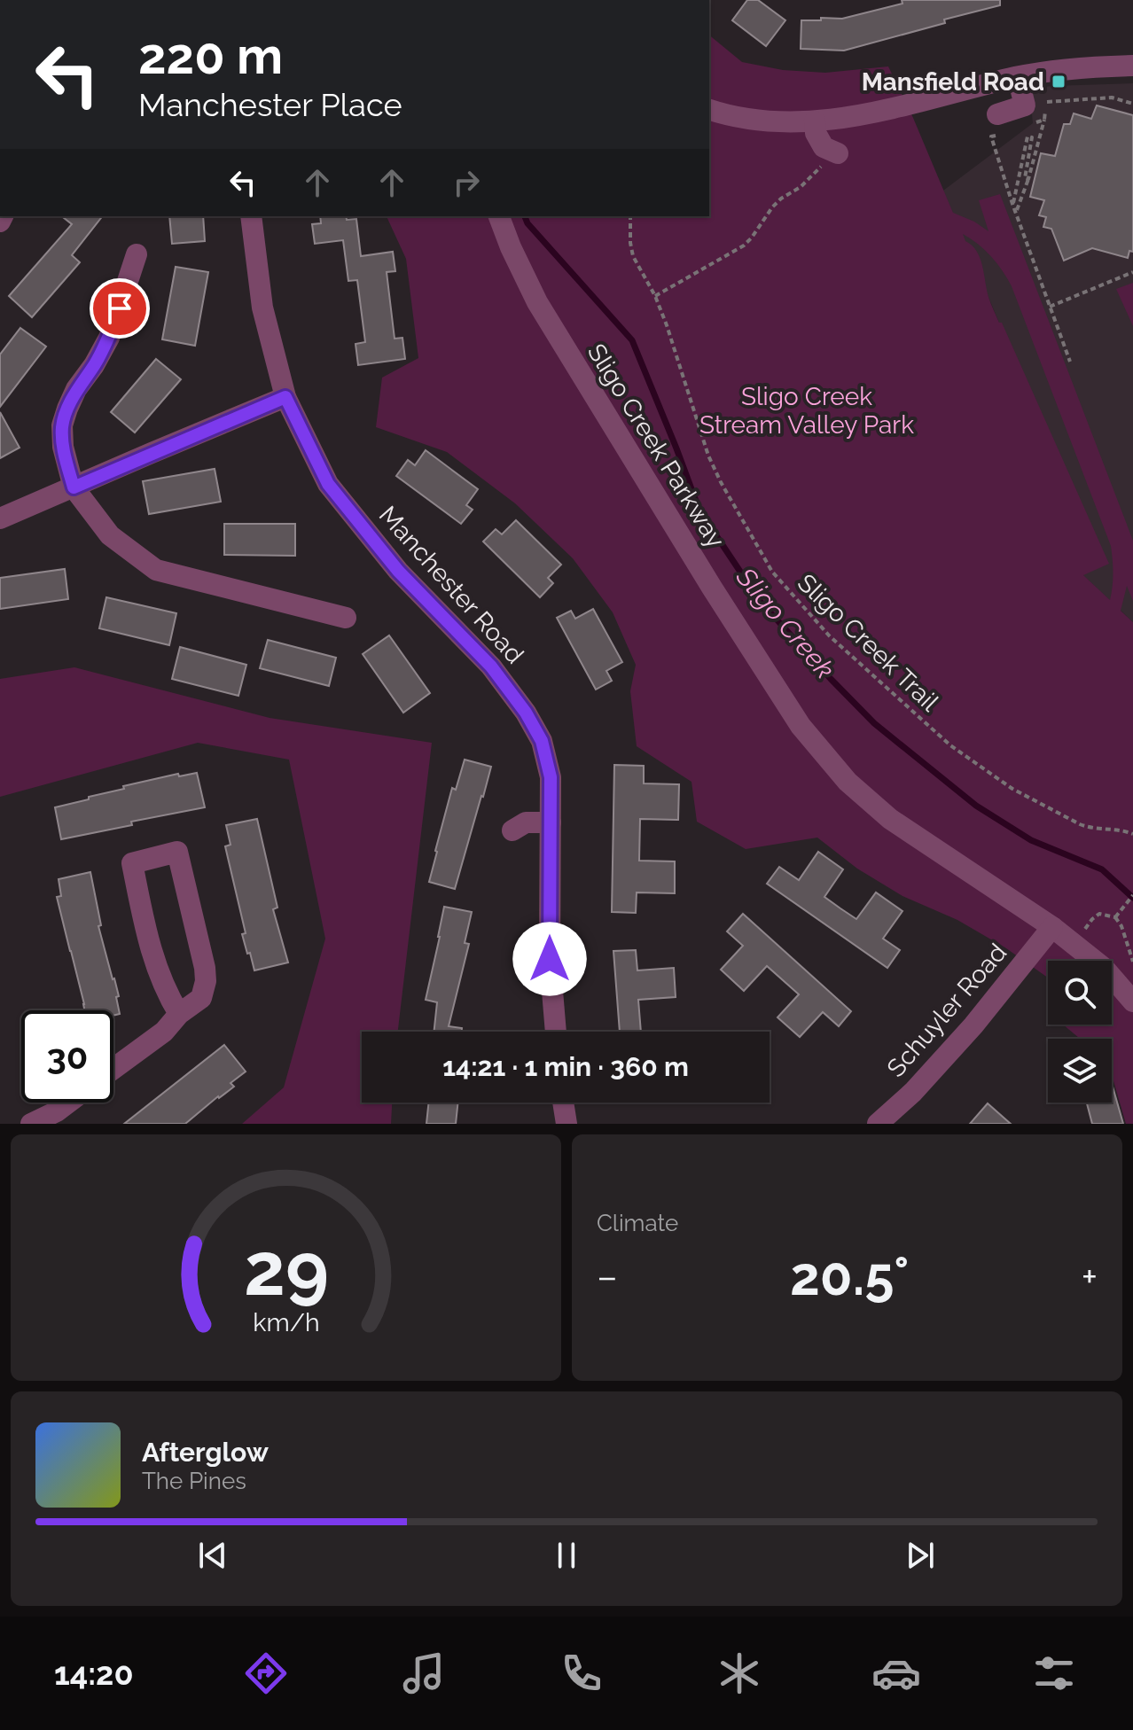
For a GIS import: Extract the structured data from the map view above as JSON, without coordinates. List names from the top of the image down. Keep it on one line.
{"streets":{"street":["Sligo Creek Parkway","Manchester Road","Schuyler Road"],"path":["Sligo Creek Trail"]},"crossings":[["Sligo Creek Parkway","Schuyler Road"]],"water":["Sligo Creek"],"parks":["Sligo Creek Stream Valley Park"],"places":{"transit":["Mansfield Road"]},"page":{"turn":["220 m","Manchester Place"],"limit":"30","trip":"14:21 · 1 min · 360 m","tile":"Climate","heat":["−","20.5°","+"],"song":["Afterglow","The Pines"],"tabs":"14:20","gauge":["29","km/h"]}}
